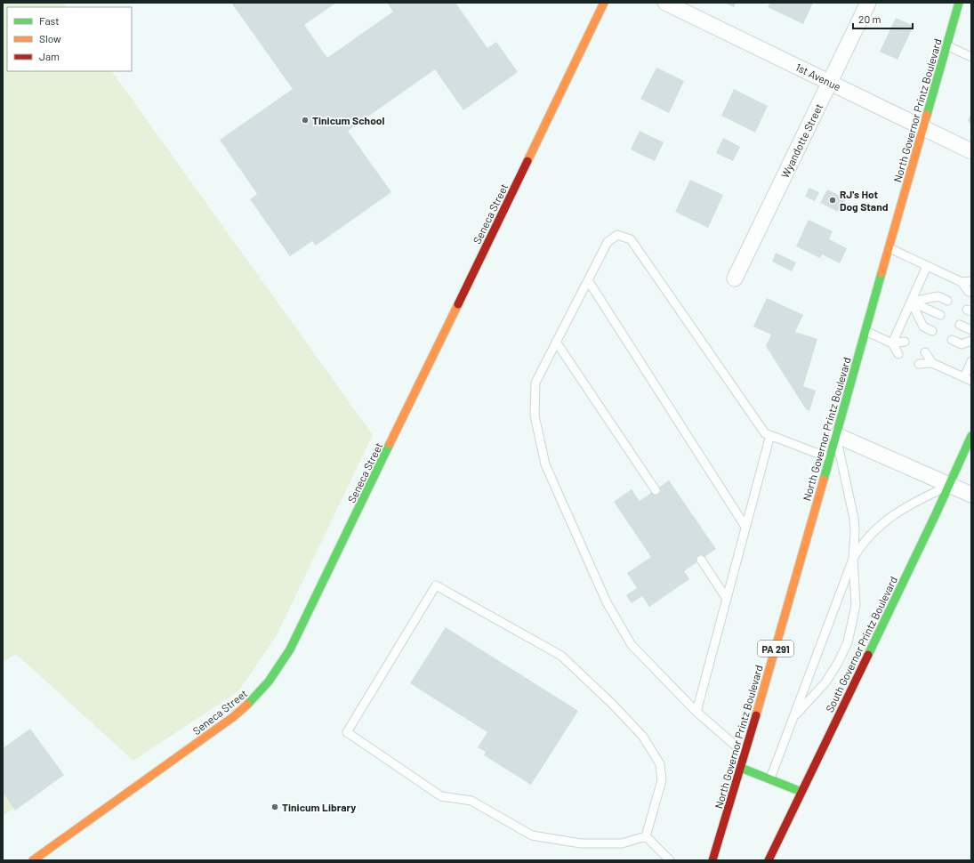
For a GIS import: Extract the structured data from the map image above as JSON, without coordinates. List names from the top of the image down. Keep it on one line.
{"streets":{"main road":["North Governor Printz Boulevard","Seneca Street","South Governor Printz Boulevard","PA 291"],"street":["1st Avenue","Wyandotte Street"]},"crossings":[["1st Avenue","North Governor Printz Boulevard"],["1st Avenue","Wyandotte Street"]],"places":["Tinicum School","RJ's Hot Dog Stand","Tinicum Library"],"legend":["Fast","Slow","Jam"],"scale_bar":"20 m"}
